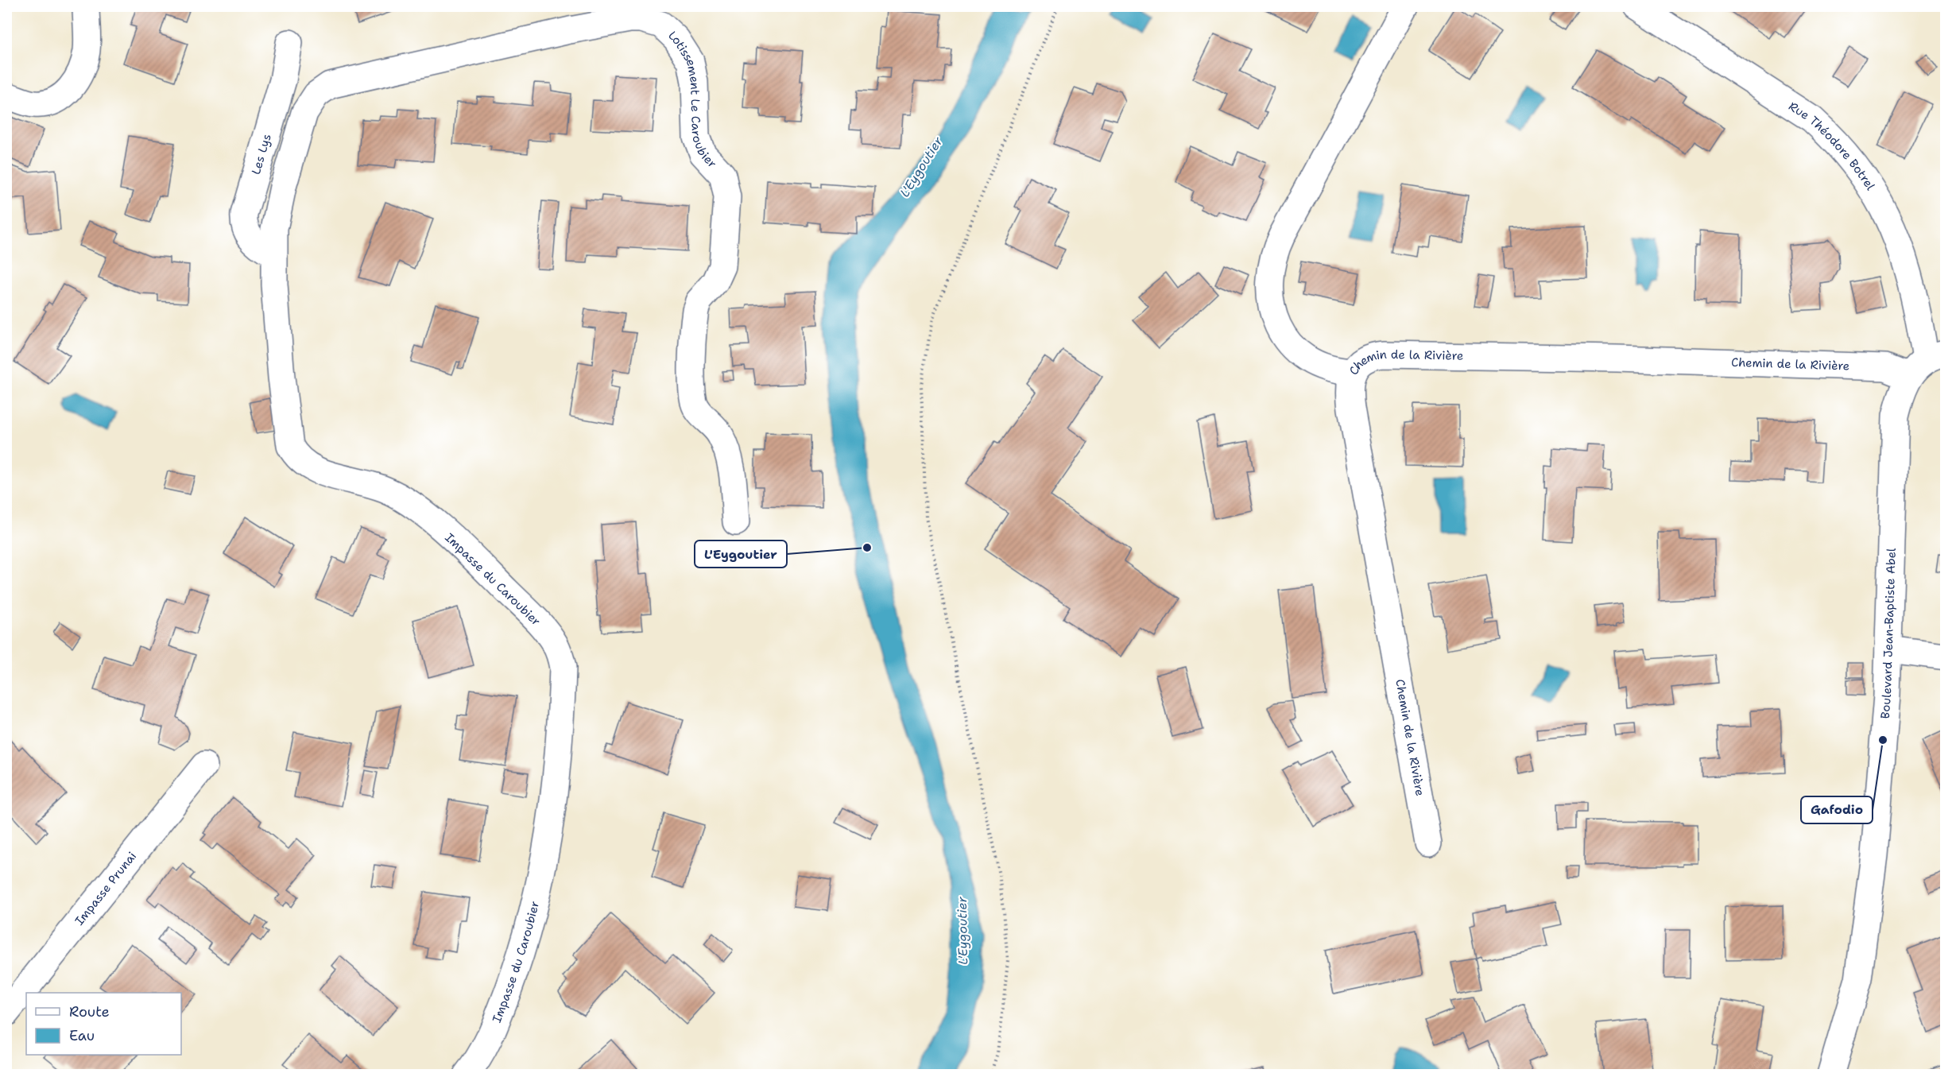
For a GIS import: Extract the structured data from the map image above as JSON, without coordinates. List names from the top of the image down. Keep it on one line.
{"streets":{"street":["Lotissement Le Caroubier","Rue Théodore Botrel","Les Lys","Chemin de la Rivière","Impasse du Caroubier","Boulevard Jean-Baptiste Abel","Impasse Prunai"]},"crossings":[["Lotissement Le Caroubier","Impasse du Caroubier"],["Rue Théodore Botrel","Chemin de la Rivière"],["Rue Théodore Botrel","Boulevard Jean-Baptiste Abel"],["Les Lys","Impasse du Caroubier"],["Chemin de la Rivière","Boulevard Jean-Baptiste Abel"]],"water":["L'Eygoutier"],"places":["L'Eygoutier","Gafodio"],"legend":["Route","Eau"]}
